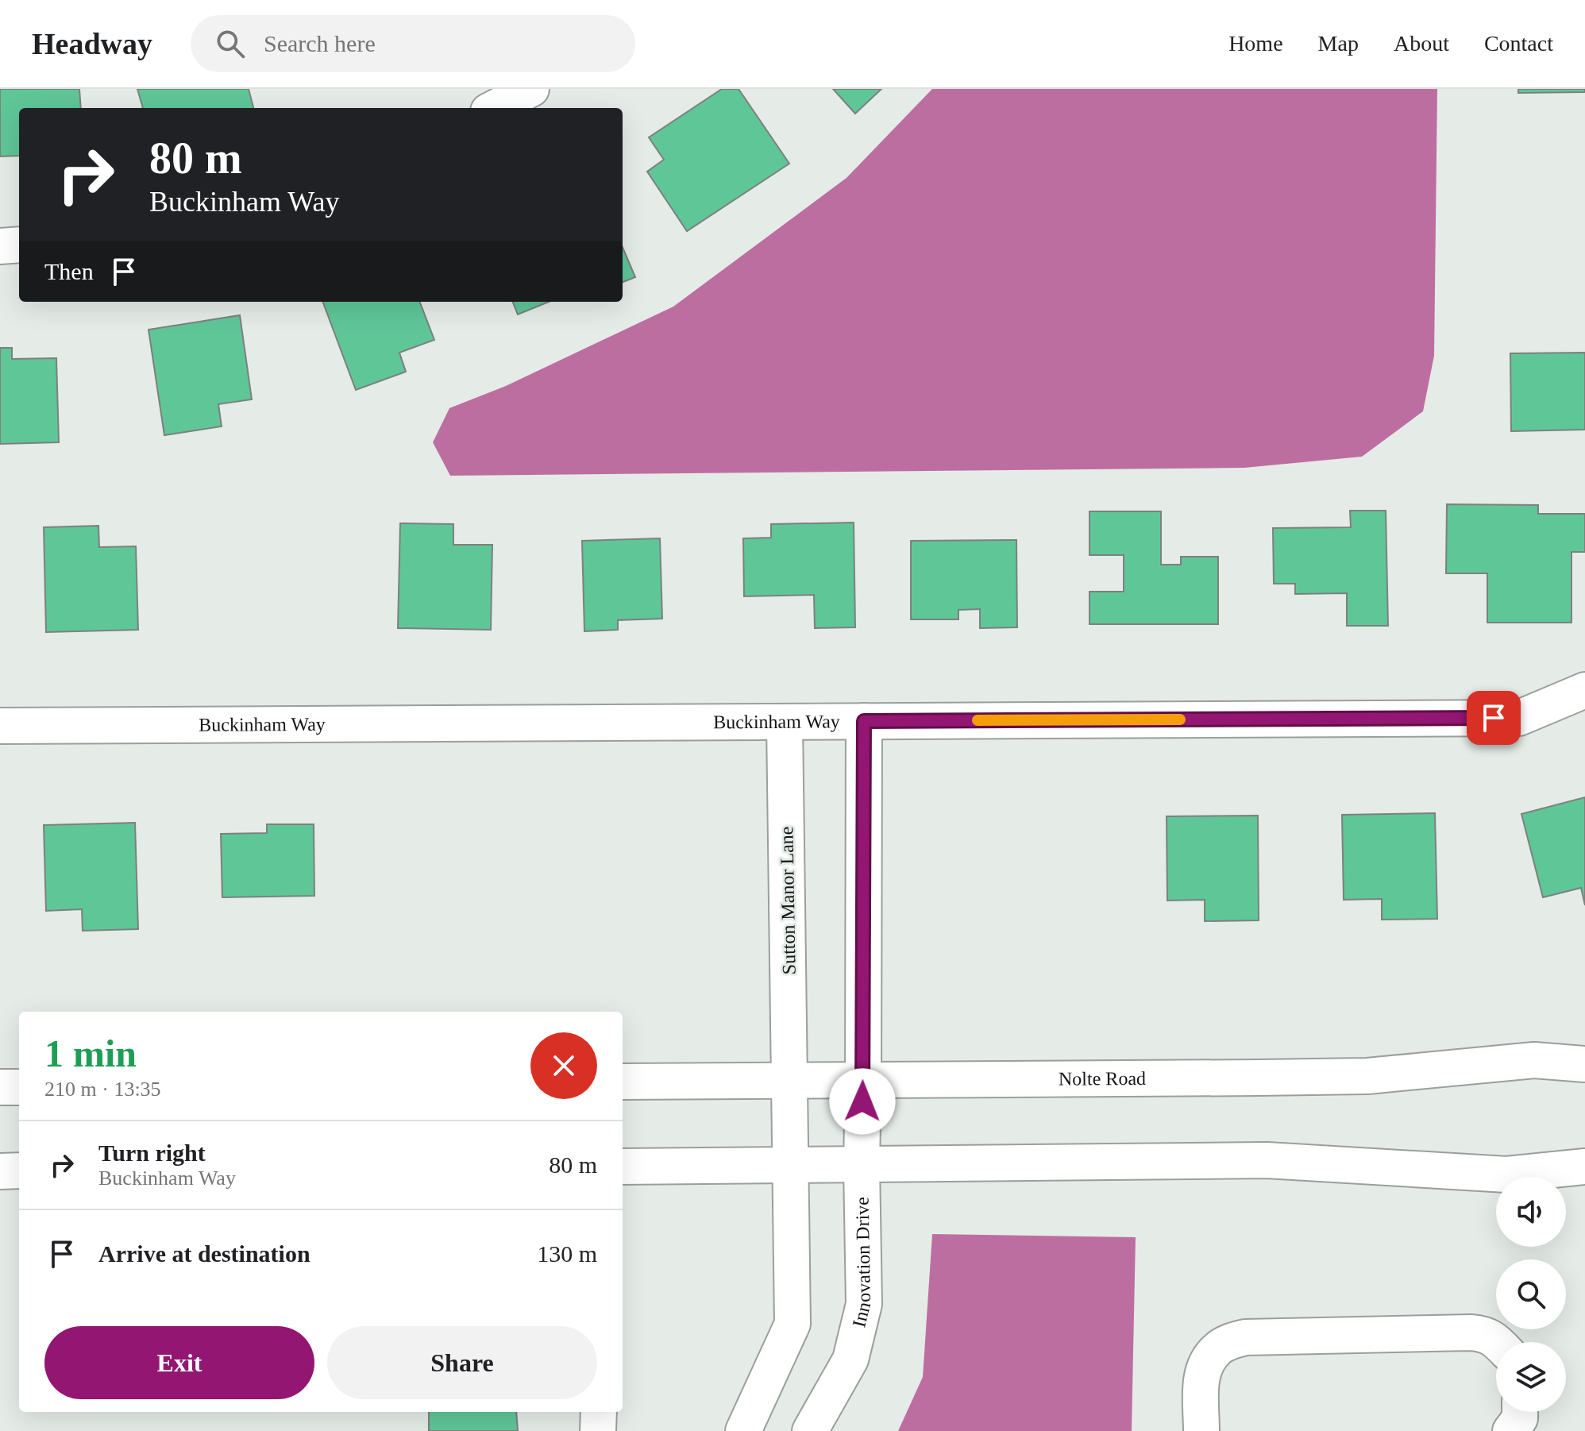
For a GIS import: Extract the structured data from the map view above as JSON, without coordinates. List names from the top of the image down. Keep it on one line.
{"streets":{"street":["Buckinham Way","Sutton Manor Lane","Nolte Road","Innovation Drive"]},"crossings":[["Buckinham Way","Sutton Manor Lane"],["Sutton Manor Lane","Nolte Road"],["Nolte Road","Innovation Drive"]],"page":{"header":"Headway","search":"Search here","nav":["Home","Map","About","Contact"],"turn":["80 m","Buckinham Way"],"then":"Then","heading":["1 min","210 m · 13:35"],"list":[{"name":"Turn right","note":"Buckinham Way","value":"80 m"},{"name":"Arrive at destination","value":"130 m"}],"buttons":["Exit","Share"]}}
